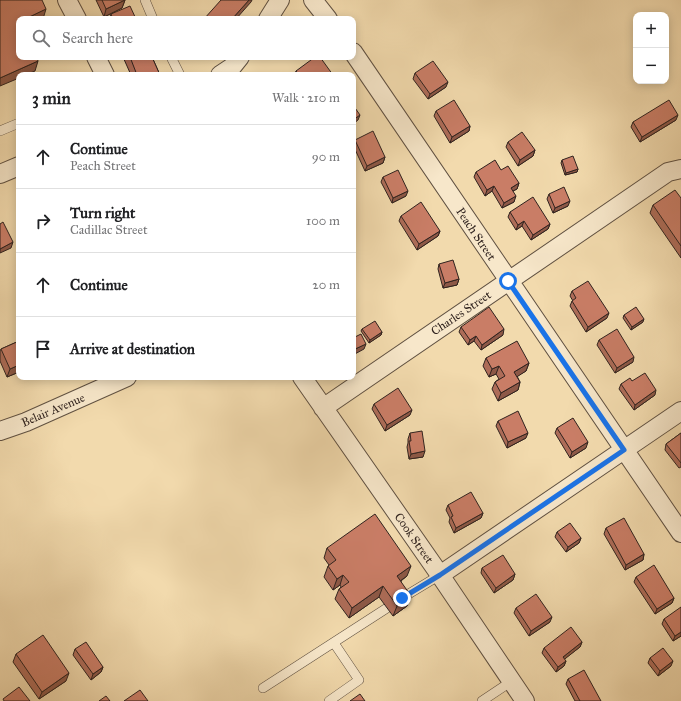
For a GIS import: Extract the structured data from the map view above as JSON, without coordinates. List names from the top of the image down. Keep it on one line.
{"streets":{"street":["Peach Street","Charles Street","Belair Avenue","Cook Street"]},"crossings":[["Peach Street","Charles Street"],["Charles Street","Cook Street"]],"page":{"map_buttons":["+","−"],"search":"Search here","heading":["3 min","Walk · 210 m"],"list":[["Continue","Peach Street","90 m"],["Turn right","Cadillac Street","100 m"],["Continue","20 m"],"Arrive at destination"]}}
